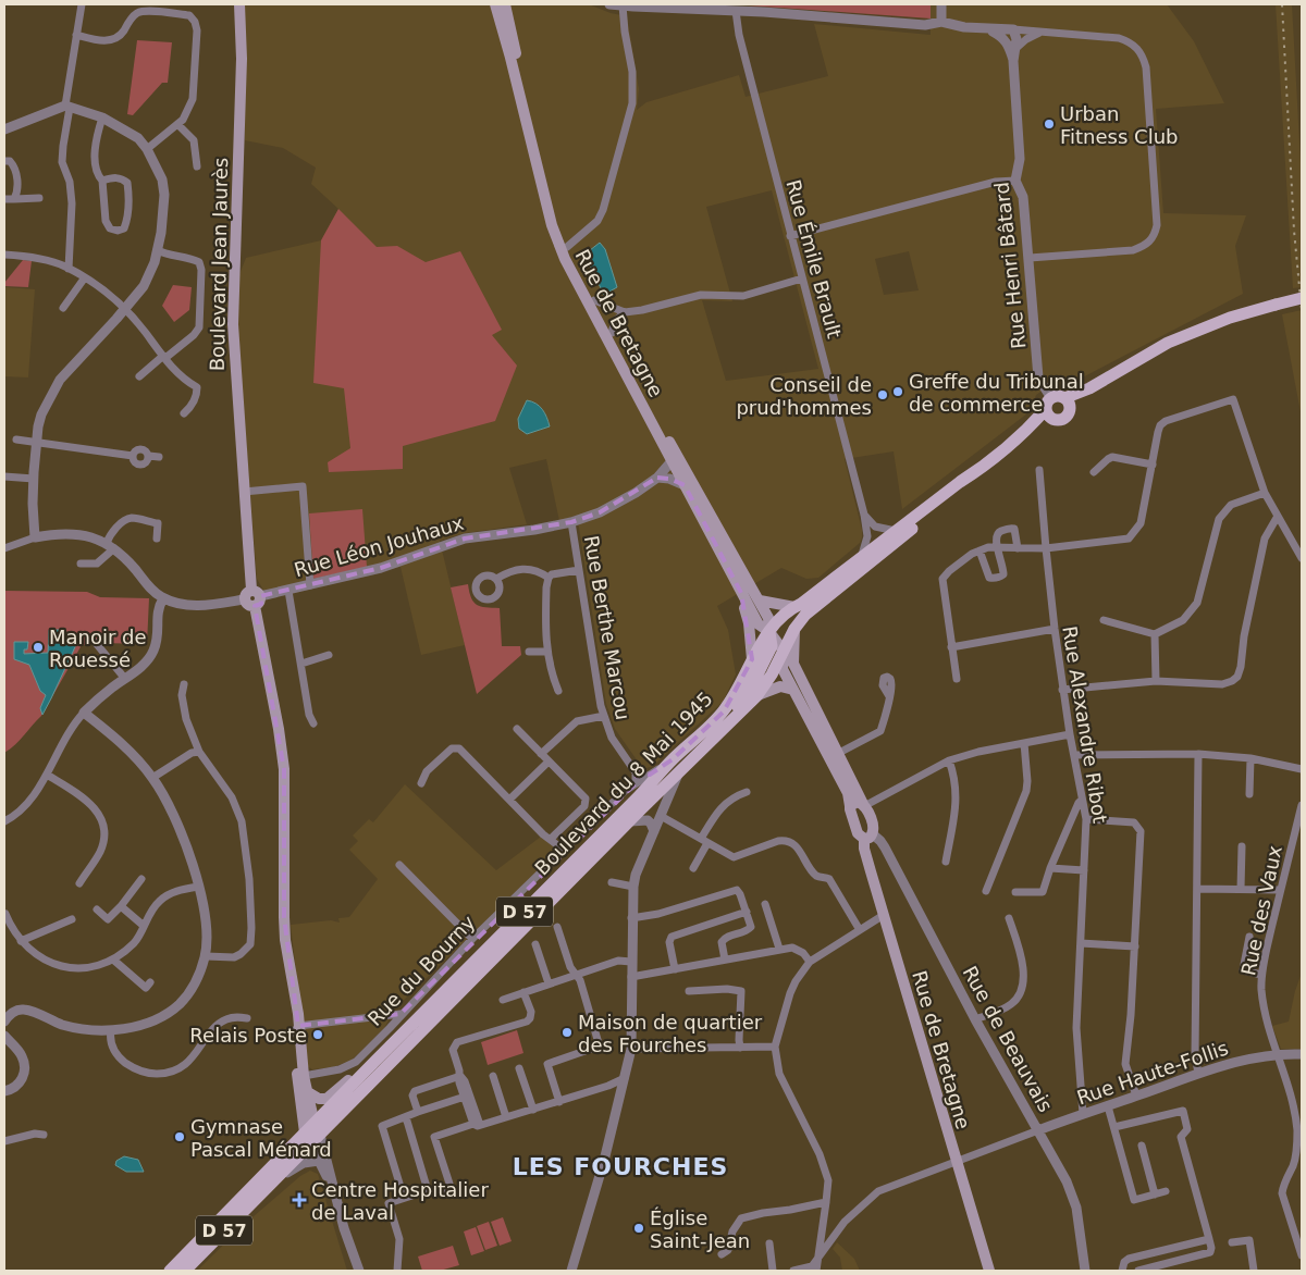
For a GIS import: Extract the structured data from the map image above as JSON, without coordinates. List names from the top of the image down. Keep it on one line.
{"streets":{"main road":["Boulevard Jean Jaurès","Rue de Bretagne","Boulevard du 8 Mai 1945","D 57"],"street":["Rue Émile Brault","Rue Henri Bâtard","Rue Léon Jouhaux","Rue Berthe Marcou","Rue Alexandre Ribot","Rue des Vaux","Rue du Bourny","Rue de Beauvais","Rue Haute-Follis"]},"crossings":[["Rue Émile Brault","Boulevard du 8 Mai 1945"],["Boulevard Jean Jaurès","Rue Léon Jouhaux"],["Boulevard Jean Jaurès","Boulevard du 8 Mai 1945"],["Boulevard Jean Jaurès","Rue du Bourny"],["Rue de Bretagne","Rue Léon Jouhaux"],["Rue de Bretagne","Boulevard du 8 Mai 1945"],["Rue de Bretagne","Rue de Beauvais"],["Rue de Bretagne","Rue Haute-Follis"],["Rue Léon Jouhaux","Rue Berthe Marcou"],["Rue Berthe Marcou","Rue du Bourny"],["Rue Alexandre Ribot","Rue Haute-Follis"],["Boulevard du 8 Mai 1945","Rue du Bourny"],["Rue des Vaux","Rue Haute-Follis"],["Rue de Beauvais","Rue Haute-Follis"]],"districts":["LES FOURCHES"],"places":{"other":["Urban Fitness Club","Greffe du Tribunal de commerce","Conseil de prud'hommes","Manoir de Rouessé","Maison de quartier des Fourches","Relais Poste","Gymnase Pascal Ménard","Église Saint-Jean"],"health":["Centre Hospitalier de Laval"]}}
